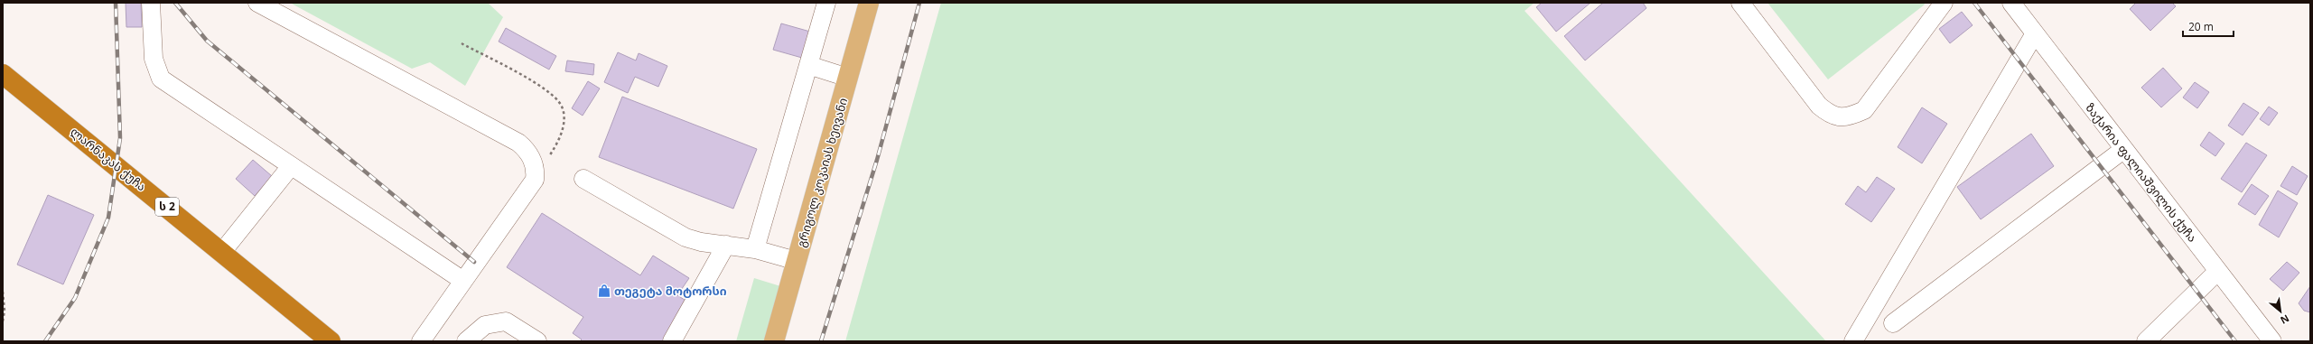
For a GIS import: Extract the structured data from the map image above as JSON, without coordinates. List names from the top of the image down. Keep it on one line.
{"streets":{"highway":["ლარნაკას ქუჩა","ს 2"],"main road":["გრიგოლ კოკაიას ხეივანი"],"street":["ზაქარია ფალიაშვილის ქუჩა"]},"places":{"shop":["თეგეტა მოტორსი"]},"scale_bar":"20 m","north":"bottom right"}
